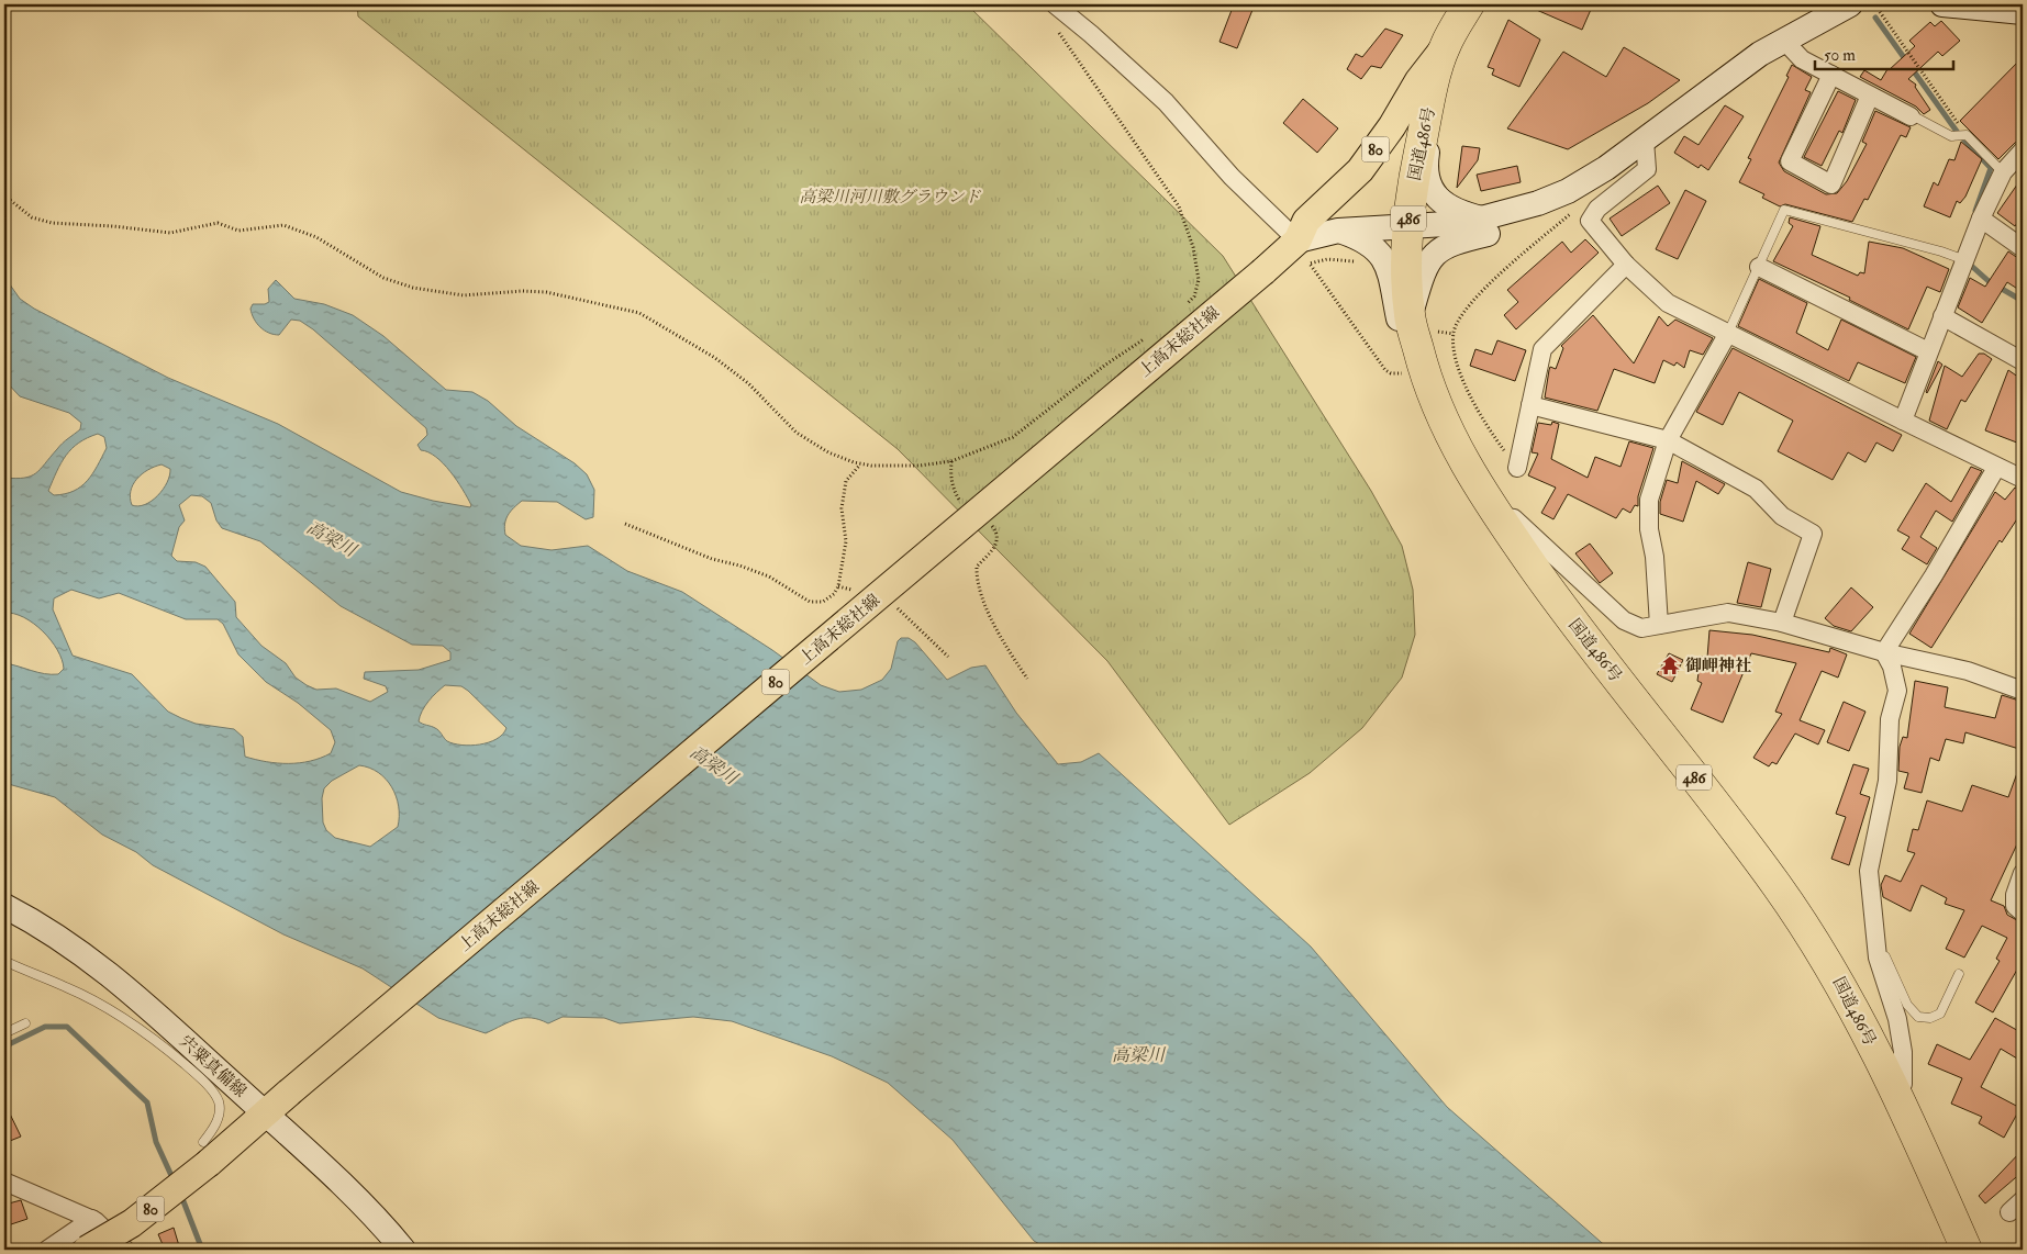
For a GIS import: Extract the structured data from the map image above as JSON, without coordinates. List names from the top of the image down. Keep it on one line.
{"streets":{"highway":["国道486号","486"],"main road":["80","上高末総社線"],"street":["宍粟真備線"]},"crossings":[["国道486号","上高末総社線"],["上高末総社線","宍粟真備線"]],"water":["高梁川"],"parks":["高梁川河川敷グラウンド"],"places":{"temple":["御岬神社"]},"scale_bar":"50 m"}
